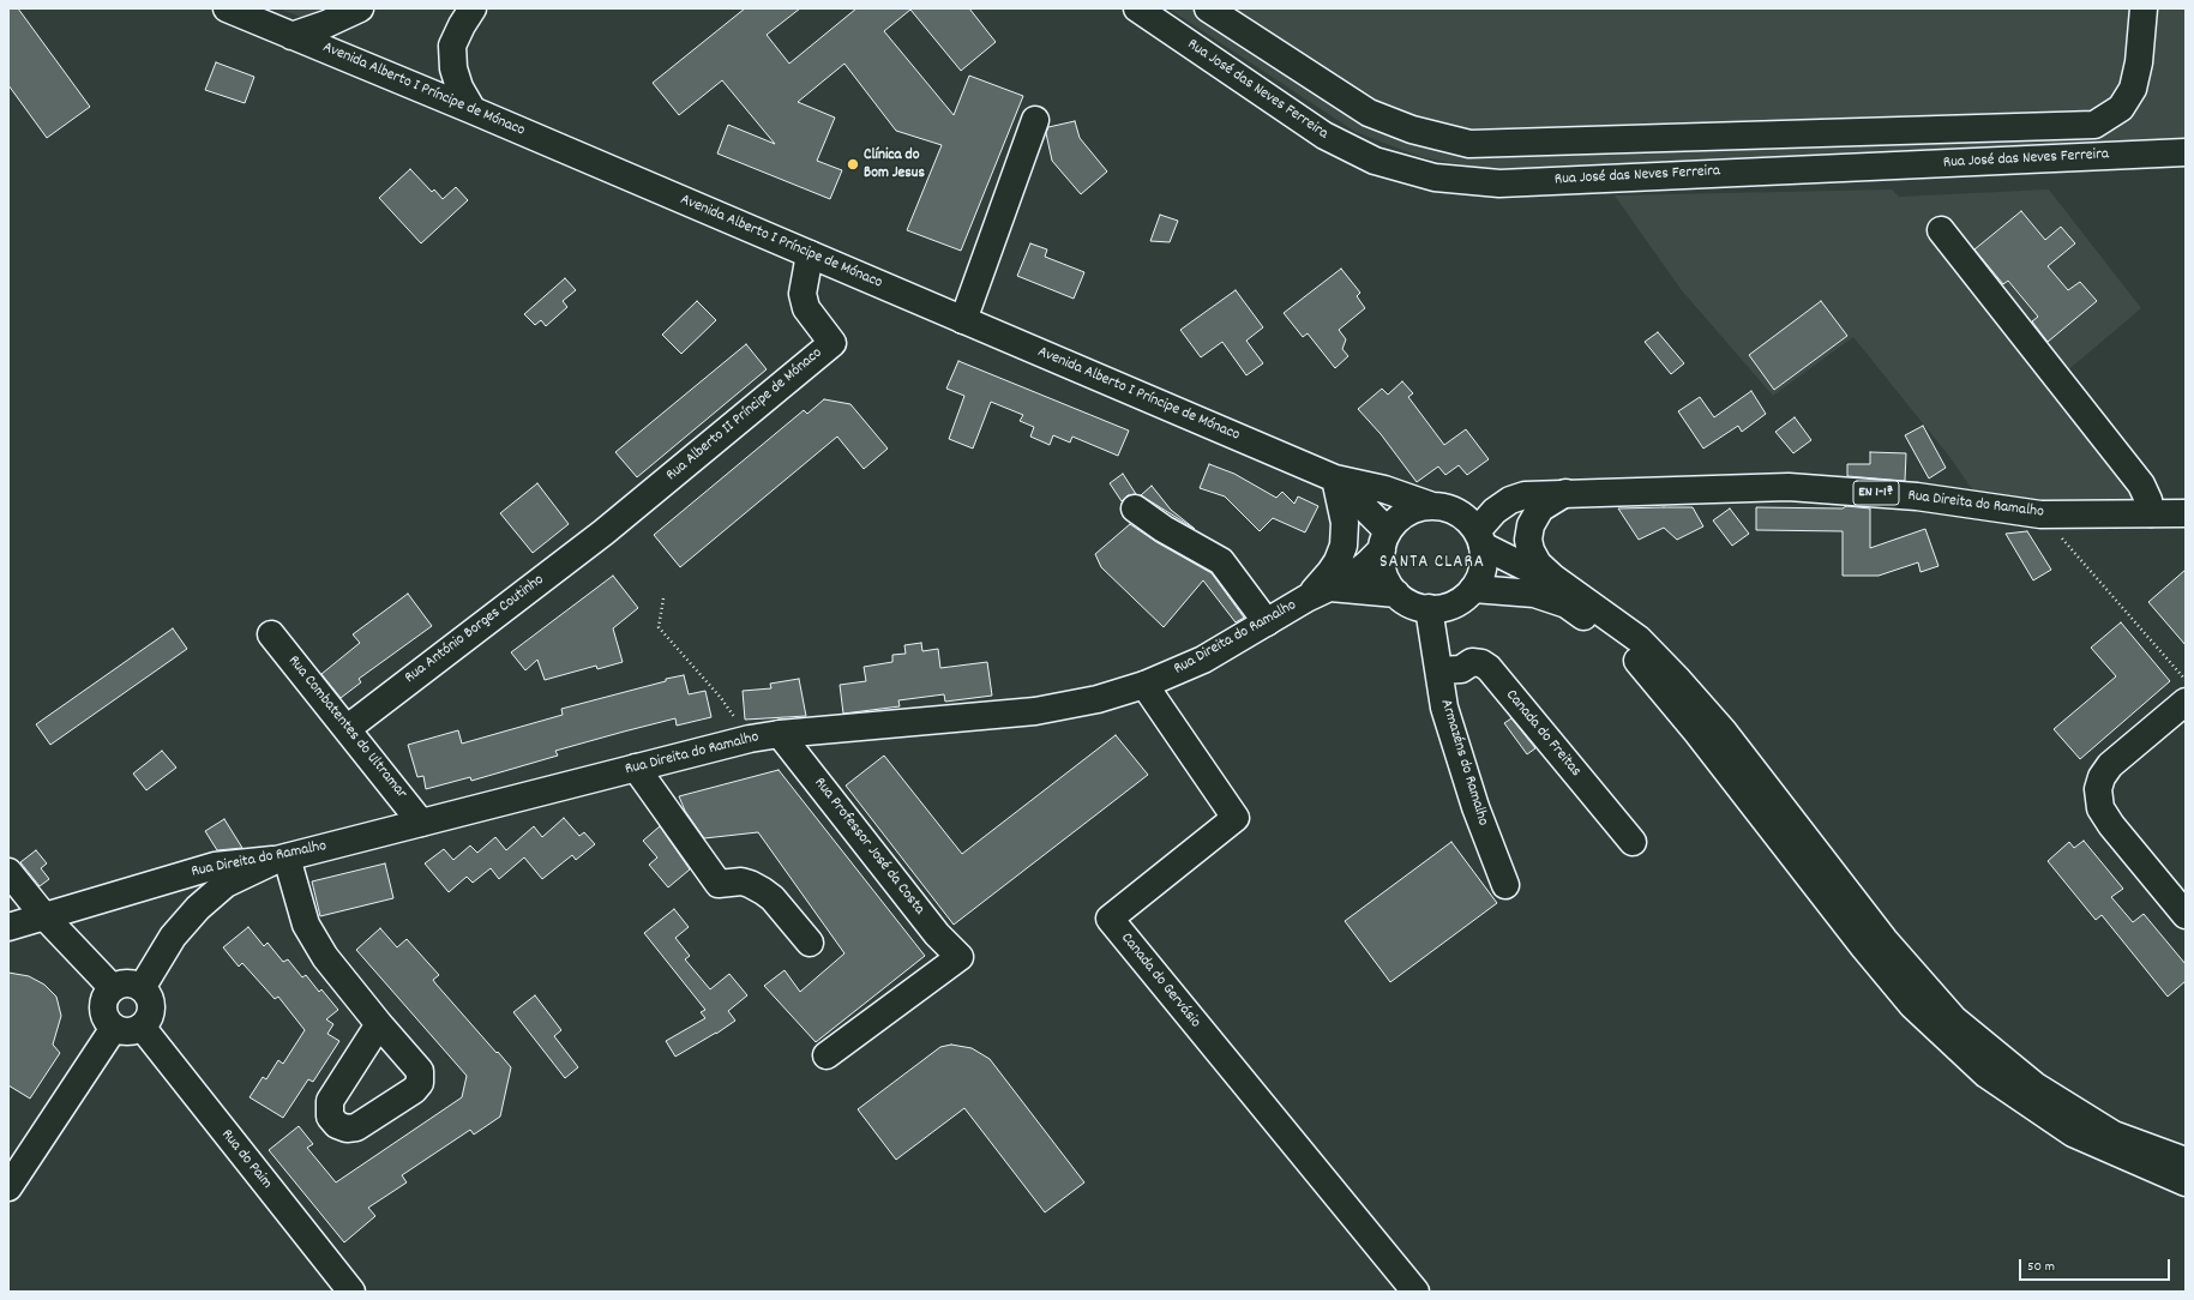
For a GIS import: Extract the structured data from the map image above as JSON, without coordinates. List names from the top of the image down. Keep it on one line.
{"streets":{"main road":["Avenida Alberto I Príncipe de Mónaco","Rua José das Neves Ferreira","Rua Alberto II Príncipe de Mónaco","EN 1-1ª","Rua Direita do Ramalho","Rua António Borges Coutinho","Rua Combatentes do Ultramar","Canada do Freitas","Armazéns do Ramalho","Rua Professor José da Costa","Canada do Gervásio","Rua do Paim"]},"crossings":[["Avenida Alberto I Príncipe de Mónaco","Rua Alberto II Príncipe de Mónaco"],["Avenida Alberto I Príncipe de Mónaco","EN 1-1ª"],["Avenida Alberto I Príncipe de Mónaco","Rua Direita do Ramalho"],["Avenida Alberto I Príncipe de Mónaco","Armazéns do Ramalho"],["Rua Alberto II Príncipe de Mónaco","Rua António Borges Coutinho"],["EN 1-1ª","Rua Direita do Ramalho"],["EN 1-1ª","Armazéns do Ramalho"],["Rua Direita do Ramalho","Rua Combatentes do Ultramar"],["Rua Direita do Ramalho","Armazéns do Ramalho"],["Rua Direita do Ramalho","Rua Professor José da Costa"],["Rua Direita do Ramalho","Canada do Gervásio"],["Rua António Borges Coutinho","Rua Combatentes do Ultramar"],["Canada do Freitas","Armazéns do Ramalho"]],"districts":["SANTA CLARA"],"places":["Clínica do Bom Jesus"],"scale_bar":"50 m"}
